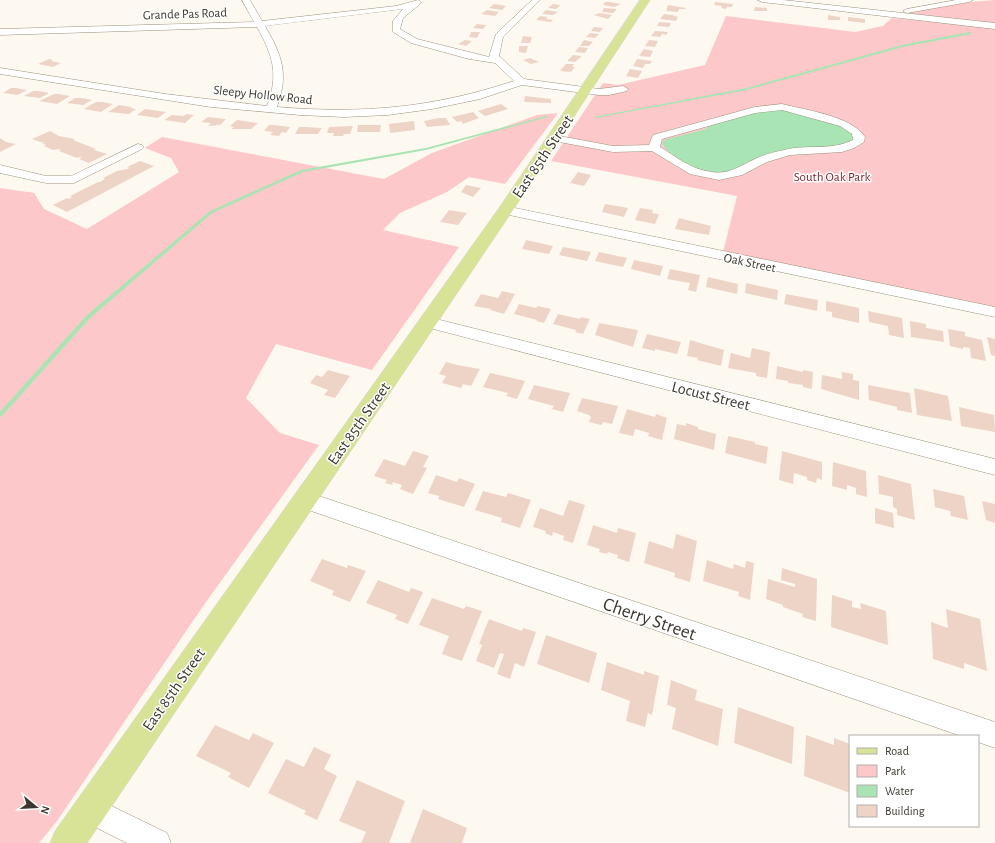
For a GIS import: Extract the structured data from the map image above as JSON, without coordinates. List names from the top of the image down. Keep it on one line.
{"streets":{"main road":["East 85th Street"],"street":["Grande Pas Road","Sleepy Hollow Road","Oak Street","Locust Street","Cherry Street"]},"crossings":[["East 85th Street","Oak Street"],["East 85th Street","Locust Street"],["East 85th Street","Cherry Street"]],"parks":["South Oak Park"],"legend":["Road","Park","Water","Building"],"north":"right"}
